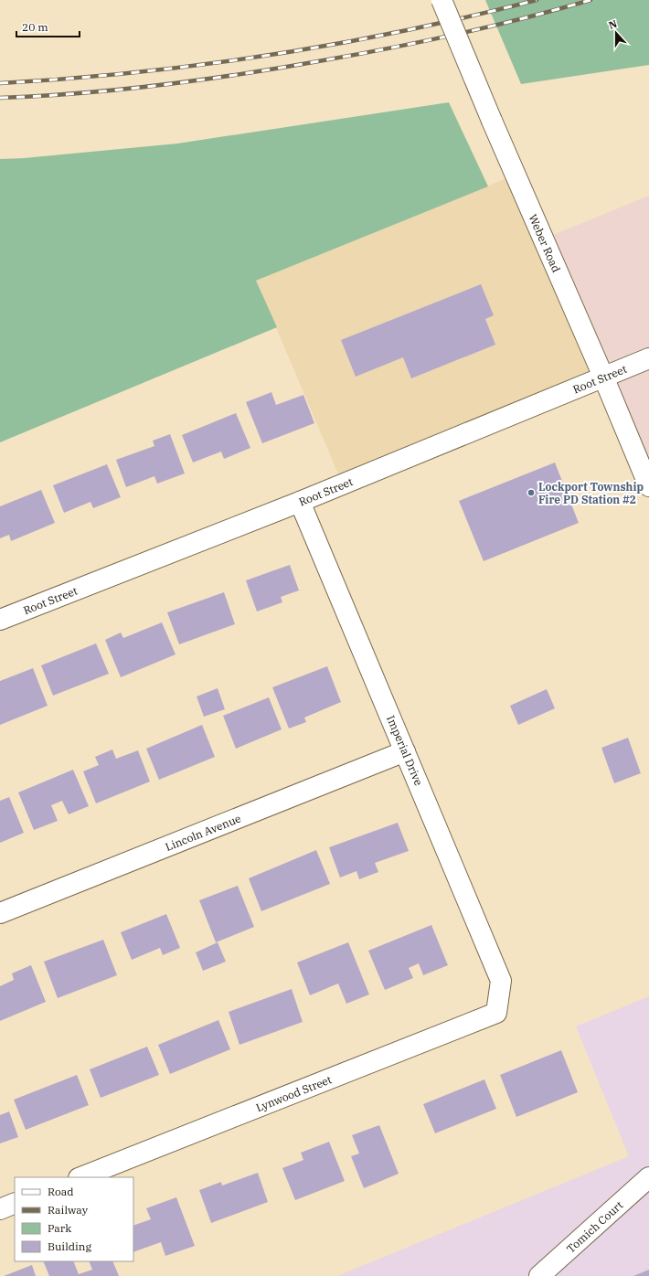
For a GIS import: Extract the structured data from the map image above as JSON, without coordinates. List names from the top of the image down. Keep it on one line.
{"streets":{"street":["Weber Road","Root Street","Imperial Drive","Lincoln Avenue","Lynwood Street","Tomich Court"]},"crossings":[["Weber Road","Root Street"],["Root Street","Imperial Drive"],["Imperial Drive","Lincoln Avenue"],["Imperial Drive","Lynwood Street"]],"places":["Lockport Township Fire PD Station #2"],"legend":["Road","Railway","Park","Building"],"scale_bar":"20 m","north":"top"}
